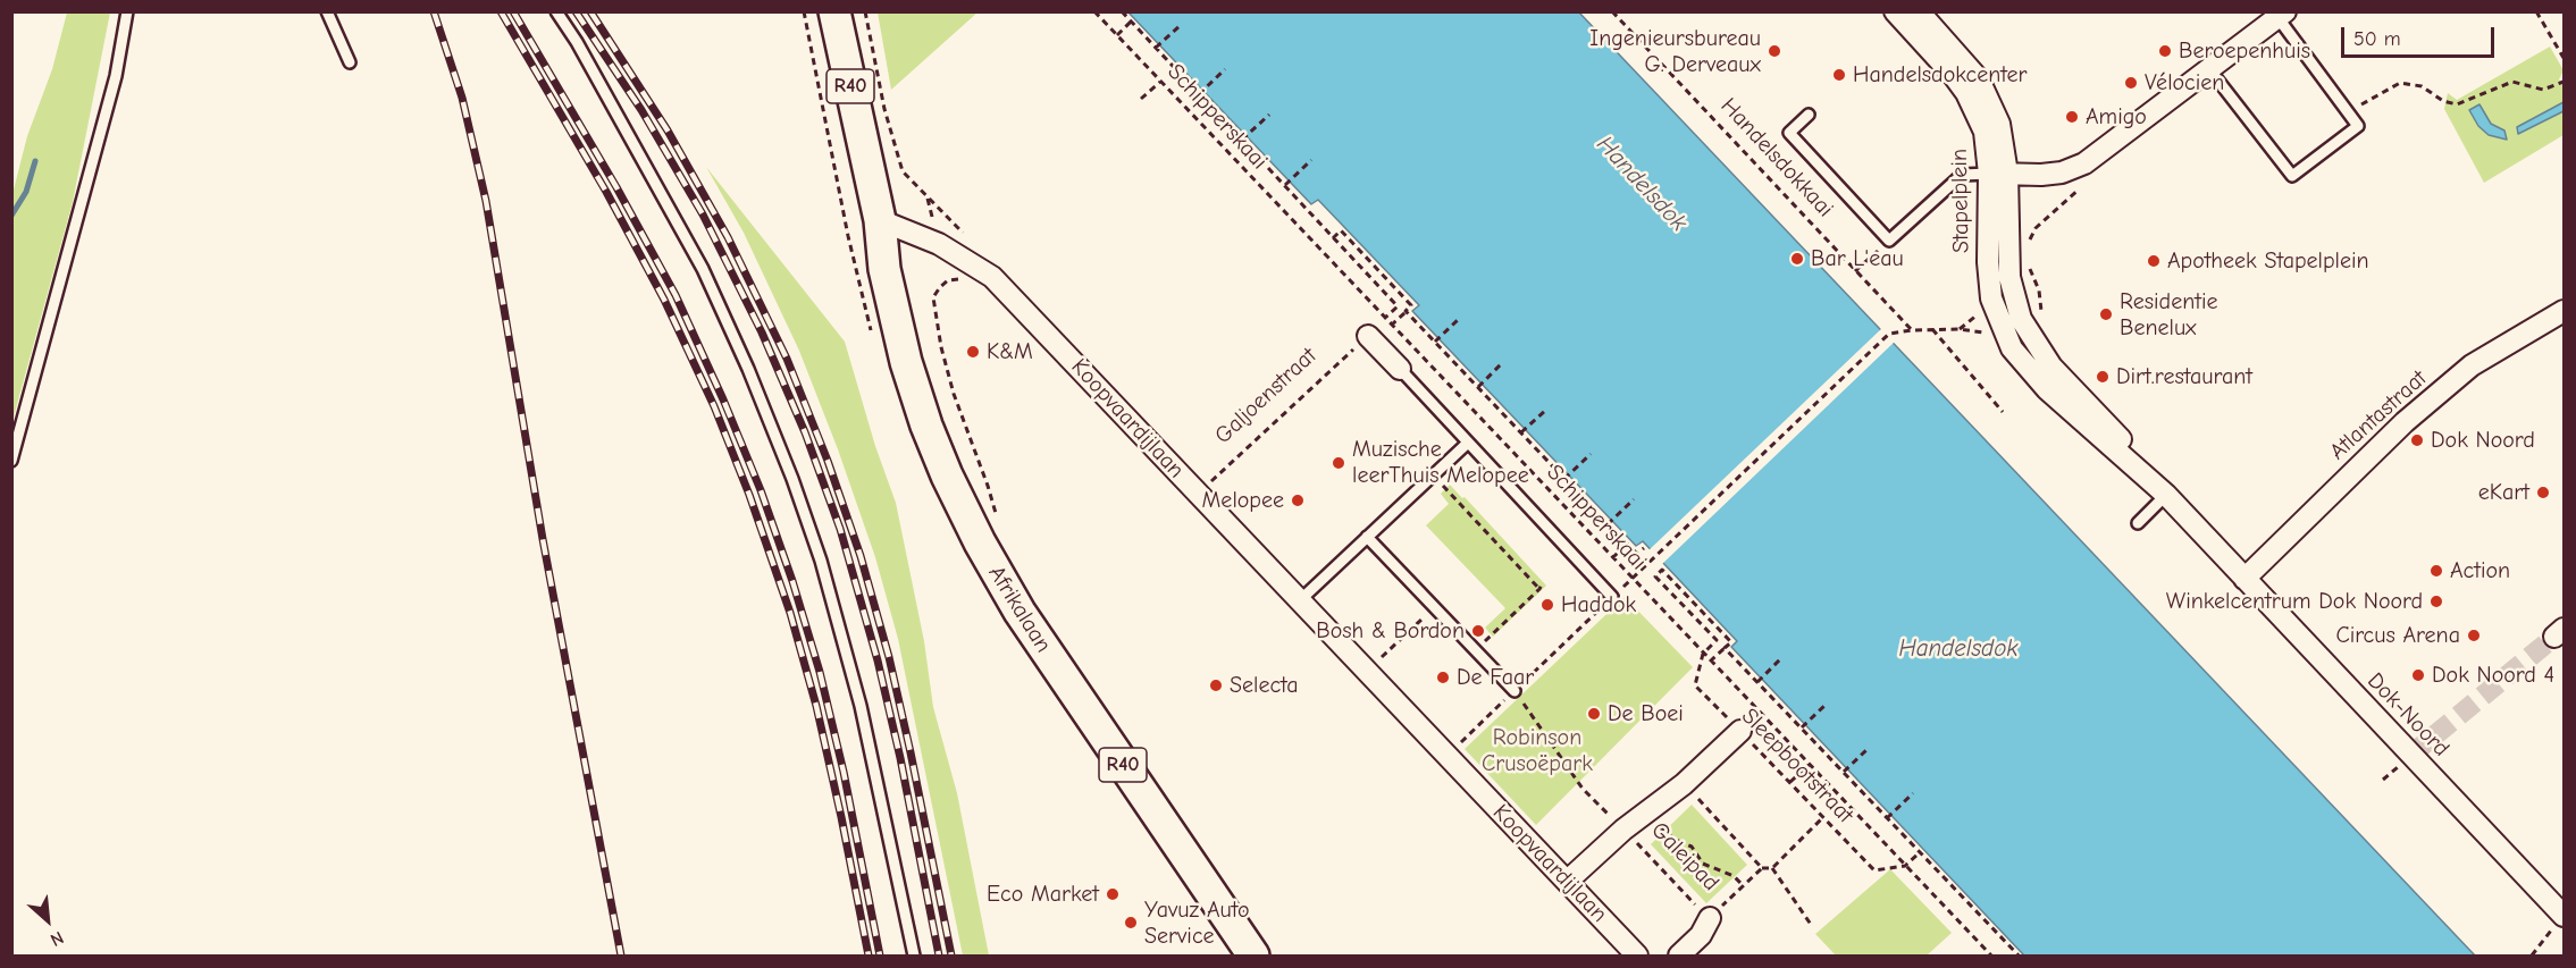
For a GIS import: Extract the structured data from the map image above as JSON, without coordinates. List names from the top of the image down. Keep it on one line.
{"streets":{"main road":["R40","Afrikalaan"],"street":["Stapelplein","Atlantastraat","Koopvaardijlaan","Dok-Noord","Galeipad"],"path":["Schipperskaai","Handelsdokkaai","Galjoenstraat","Sleepbootstraat"]},"crossings":[["R40","Koopvaardijlaan"],["R40","Afrikalaan"],["Schipperskaai","Galjoenstraat"],["Schipperskaai","Sleepbootstraat"],["Stapelplein","Dok-Noord"],["Galjoenstraat","Koopvaardijlaan"],["Atlantastraat","Dok-Noord"],["Koopvaardijlaan","Afrikalaan"],["Koopvaardijlaan","Galeipad"],["Sleepbootstraat","Galeipad"]],"water":["Handelsdok"],"parks":["Robinson Crusoëpark"],"places":["Ingenieursbureau G. Derveaux","Beroepenhuis","Handelsdokcenter","Vélocien","Amigo","Bar L'eau","Apotheek Stapelplein","Residentie Benelux","K&M","Dirt.restaurant","Dok Noord","Muzische leerThuis Melopee","eKart","Melopee","Action","Winkelcentrum Dok Noord","Haddok","Bosh & Bordon","Circus Arena","Dok Noord 4","De Faar","Selecta","De Boei","Eco Market","Yavuz Auto Service"],"scale_bar":"50 m","north":"bottom right"}
